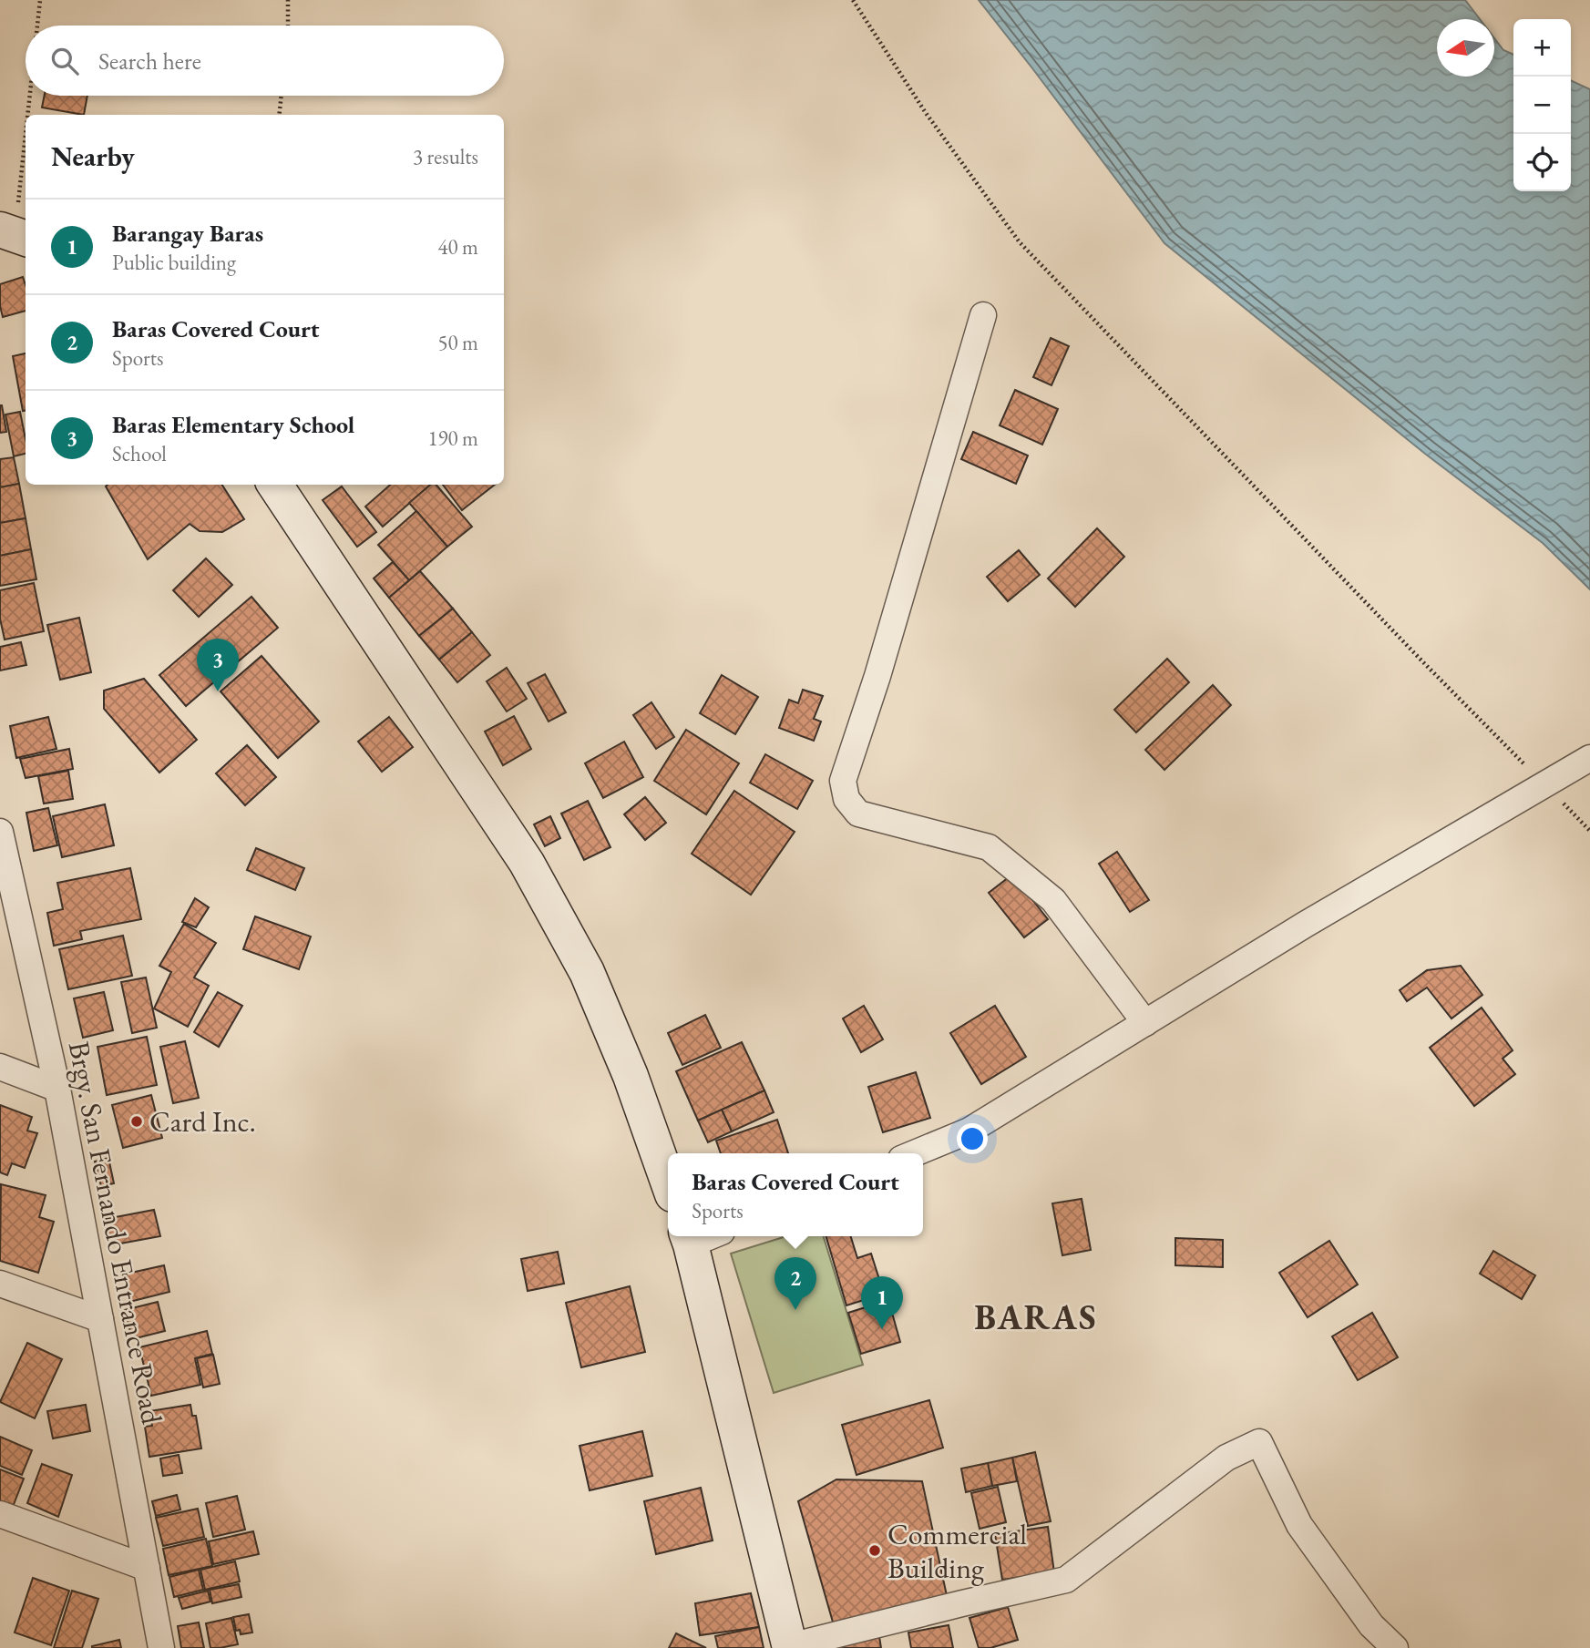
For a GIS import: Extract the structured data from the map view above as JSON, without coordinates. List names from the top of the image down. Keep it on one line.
{"streets":{"street":["Brgy. San Fernando Entrance Road"]},"districts":["BARAS"],"places":["Card Inc.","Commercial Building"],"north":"left","page":{"map_buttons":["+","−"],"search":"Search here","heading":["Nearby","3 results"],"list":[{"mark":"1","name":"Barangay Baras","note":"Public building","value":"40 m"},{"mark":"2","name":"Baras Covered Court","note":"Sports","value":"50 m"},{"mark":"3","name":"Baras Elementary School","note":"School","value":"190 m"}],"pins":["3","2","1"],"popup":["Baras Covered Court","Sports"]}}
